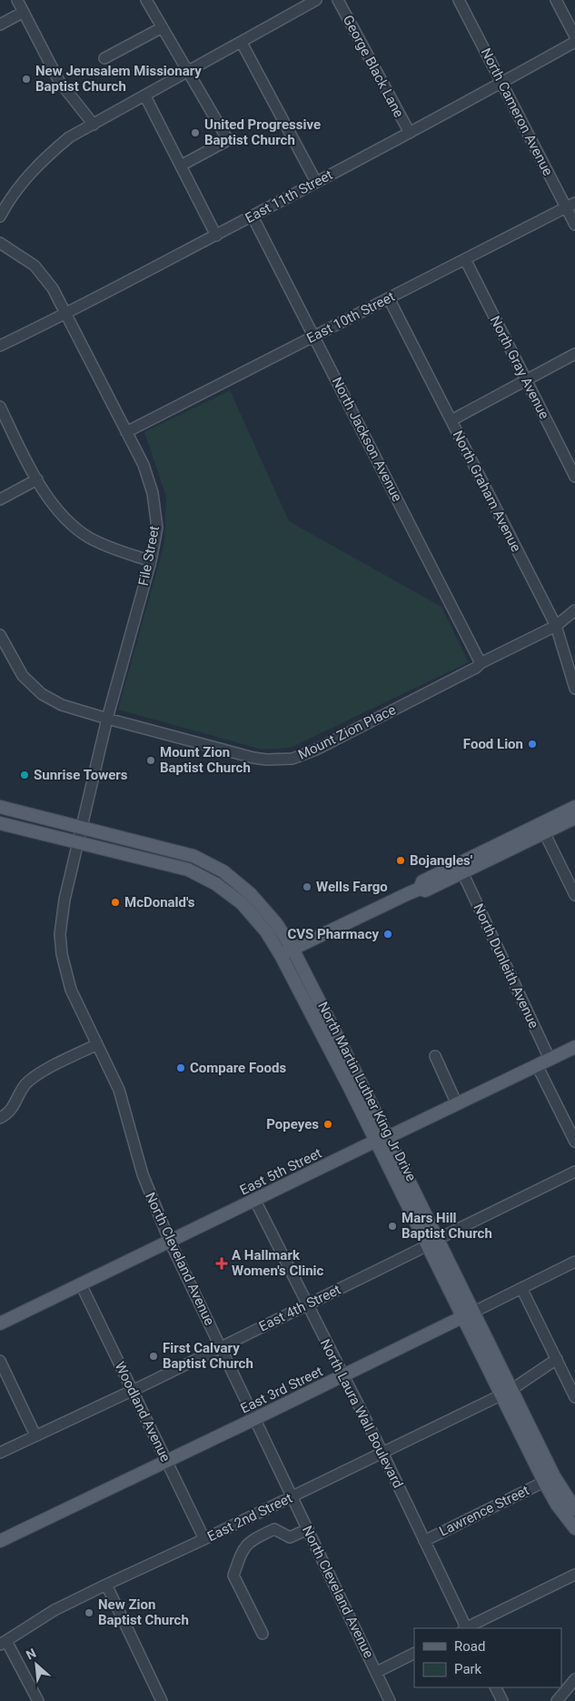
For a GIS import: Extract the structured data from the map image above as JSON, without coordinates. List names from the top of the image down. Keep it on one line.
{"streets":{"main road":["North Martin Luther King Jr Drive","East 5th Street","East 3rd Street"],"street":["George Black Lane","North Cameron Avenue","East 11th Street","East 10th Street","North Gray Avenue","North Jackson Avenue","North Graham Avenue","File Street","Mount Zion Place","North Dunleith Avenue","North Cleveland Avenue","East 4th Street","Woodland Avenue","North Laura Wall Boulevard","Lawrence Street","East 2nd Street"]},"crossings":[["George Black Lane","East 11th Street"],["North Cameron Avenue","East 11th Street"],["North Cameron Avenue","East 10th Street"],["East 11th Street","North Jackson Avenue"],["East 11th Street","File Street"],["East 10th Street","North Gray Avenue"],["East 10th Street","North Jackson Avenue"],["East 10th Street","North Graham Avenue"],["East 10th Street","File Street"],["North Jackson Avenue","Mount Zion Place"],["North Graham Avenue","Mount Zion Place"],["File Street","Mount Zion Place"],["File Street","North Martin Luther King Jr Drive"],["File Street","North Cleveland Avenue"],["North Dunleith Avenue","East 5th Street"],["North Martin Luther King Jr Drive","East 5th Street"],["North Martin Luther King Jr Drive","North Cleveland Avenue"],["North Martin Luther King Jr Drive","East 4th Street"],["North Martin Luther King Jr Drive","East 3rd Street"],["North Martin Luther King Jr Drive","Lawrence Street"],["North Martin Luther King Jr Drive","East 2nd Street"],["East 5th Street","North Cleveland Avenue"],["East 5th Street","Woodland Avenue"],["East 5th Street","North Laura Wall Boulevard"],["North Cleveland Avenue","East 4th Street"],["North Cleveland Avenue","East 3rd Street"],["North Cleveland Avenue","East 2nd Street"],["East 4th Street","Woodland Avenue"],["East 4th Street","North Laura Wall Boulevard"],["East 3rd Street","Woodland Avenue"],["East 3rd Street","North Laura Wall Boulevard"],["Woodland Avenue","East 2nd Street"],["North Laura Wall Boulevard","Lawrence Street"],["North Laura Wall Boulevard","East 2nd Street"]],"places":{"other":["New Jerusalem Missionary Baptist Church","United Progressive Baptist Church","Food Lion","Mount Zion Baptist Church","Sunrise Towers","Bojangles'","Wells Fargo","McDonald's","CVS Pharmacy","Compare Foods","Popeyes","Mars Hill Baptist Church","First Calvary Baptist Church","New Zion Baptist Church"],"health":["A Hallmark Women's Clinic"]},"legend":["Road","Park"],"north":"top left"}
